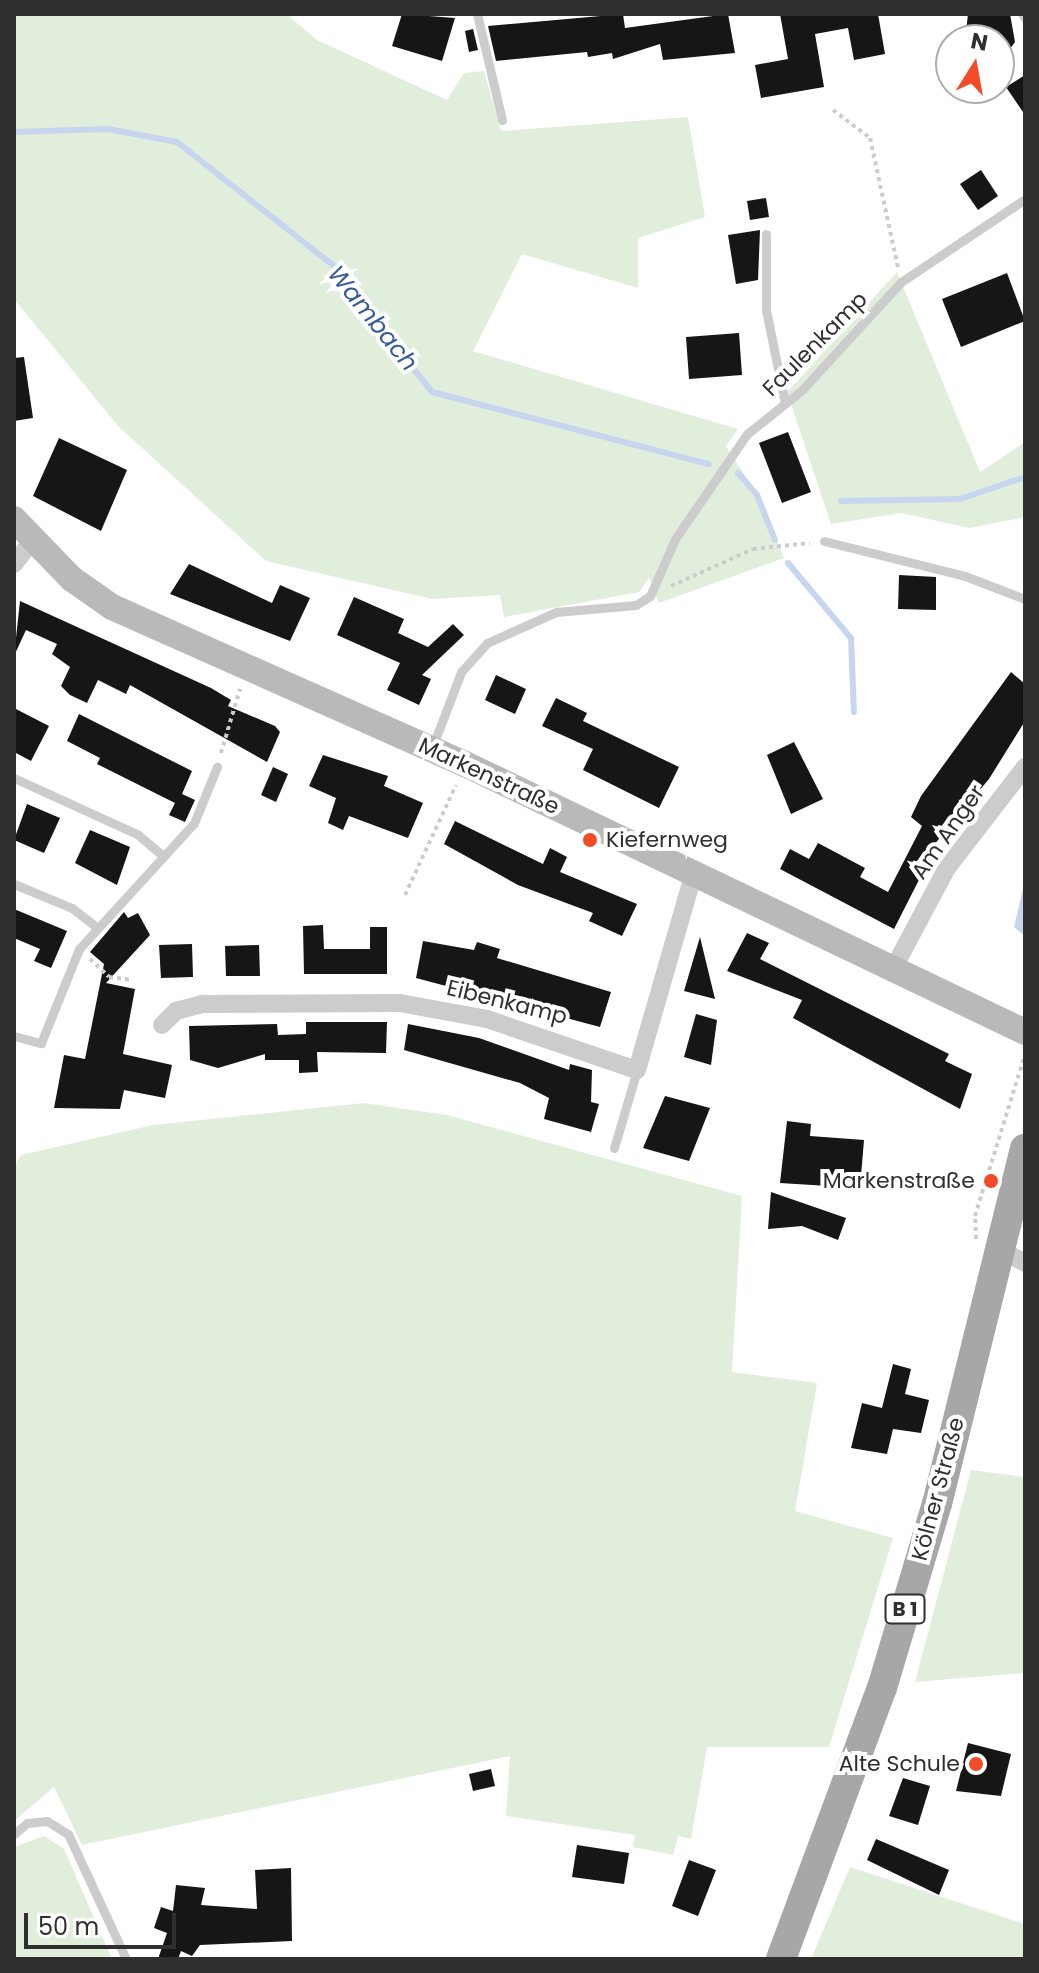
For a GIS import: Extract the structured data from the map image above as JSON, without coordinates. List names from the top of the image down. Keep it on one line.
{"streets":{"main road":["Kölner Straße","B 1"],"street":["Markenstraße","Am Anger","Eibenkamp"],"lane":["Faulenkamp"]},"crossings":[["Markenstraße","Am Anger"]],"water":["Wambach"],"places":["Kiefernweg","Markenstraße","Alte Schule"],"scale_bar":"50 m","north":"top"}
